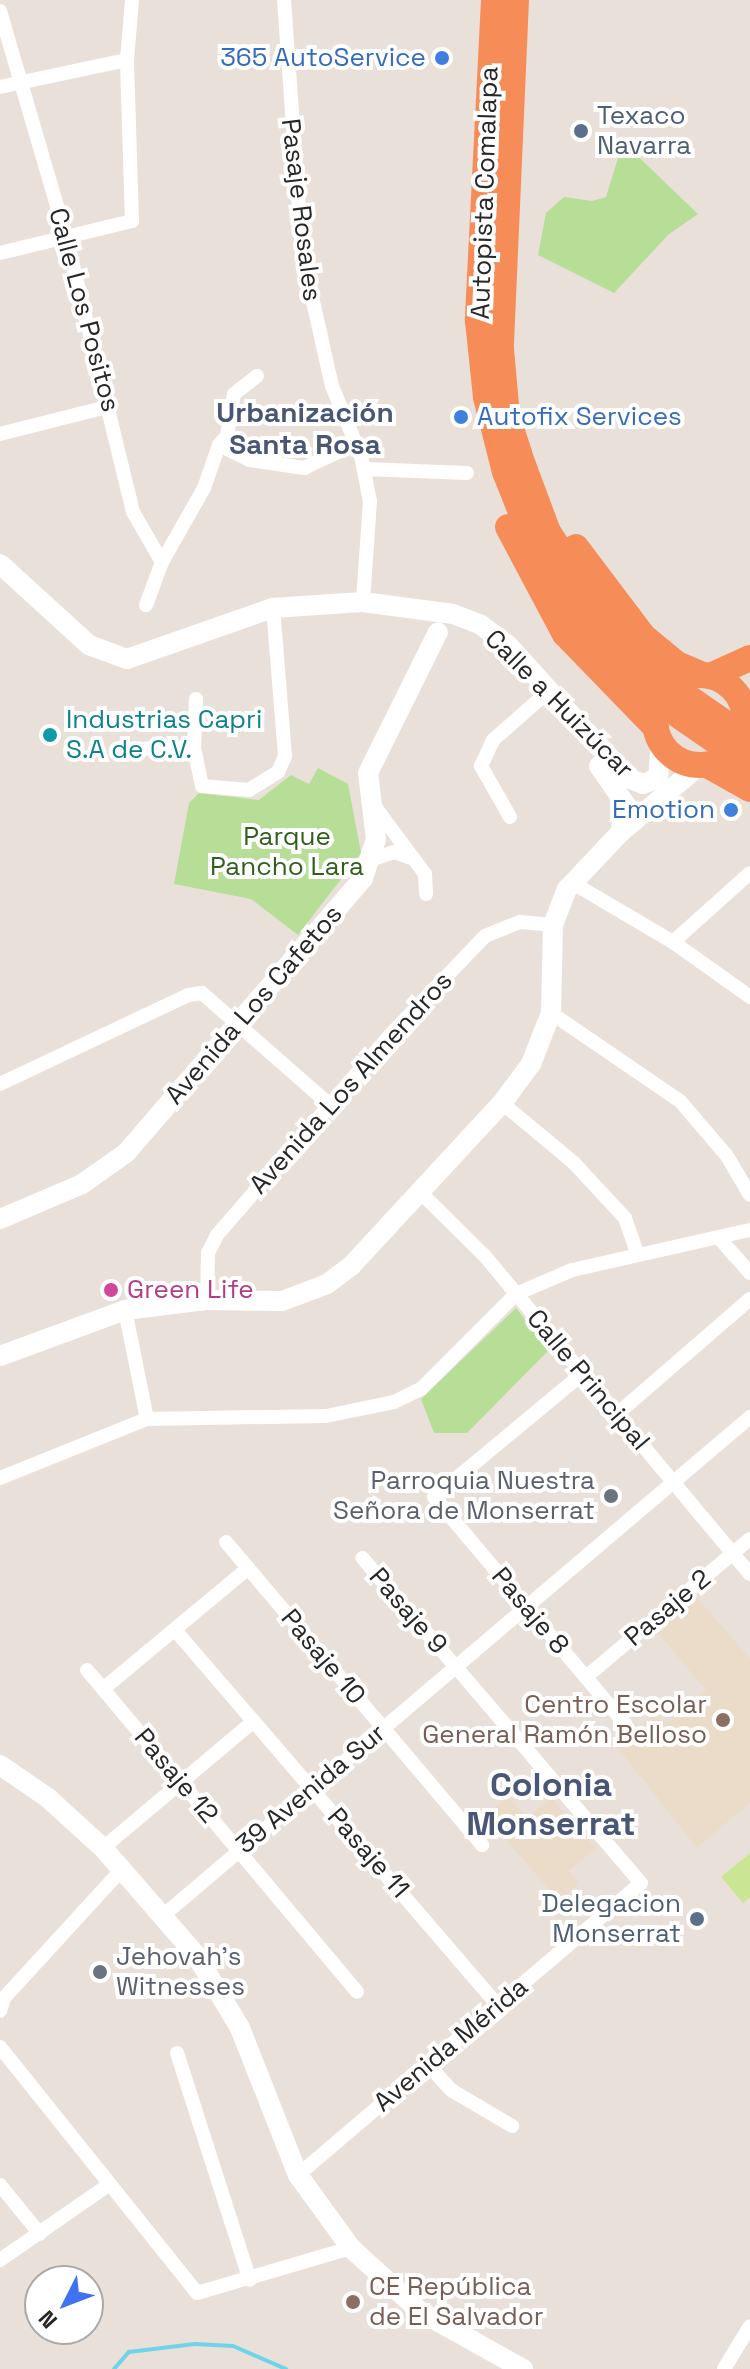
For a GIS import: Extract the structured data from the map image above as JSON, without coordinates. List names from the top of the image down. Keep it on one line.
{"streets":{"highway":["Autopista Comalapa"],"street":["Pasaje Rosales","Calle Los Positos","Calle a Huizúcar","Avenida Los Cafetos","Avenida Los Almendros","Calle Principal","Pasaje 2","Pasaje 9","Pasaje 8","Pasaje 10","Pasaje 12","39 Avenida Sur","Pasaje 11","Avenida Mérida"]},"crossings":[["Pasaje Rosales","Calle a Huizúcar"],["Calle Principal","Pasaje 2"],["Calle Principal","Pasaje 8"],["Calle Principal","39 Avenida Sur"],["Pasaje 2","Pasaje 8"],["Pasaje 9","39 Avenida Sur"],["Pasaje 9","Avenida Mérida"],["Pasaje 8","39 Avenida Sur"],["Pasaje 10","39 Avenida Sur"],["Pasaje 12","39 Avenida Sur"],["39 Avenida Sur","Pasaje 11"],["Pasaje 11","Avenida Mérida"]],"districts":["Urbanización Santa Rosa","Colonia Monserrat"],"parks":["Parque Pancho Lara"],"places":["365 AutoService","Texaco Navarra","Autofix Services","Industrias Capri S.A de C.V.","Emotion","Green Life","Parroquia Nuestra Señora de Monserrat","Centro Escolar General Ramón Belloso","Delegacion Monserrat","Jehovah's Witnesses","CE República de El Salvador"],"north":"bottom left"}
